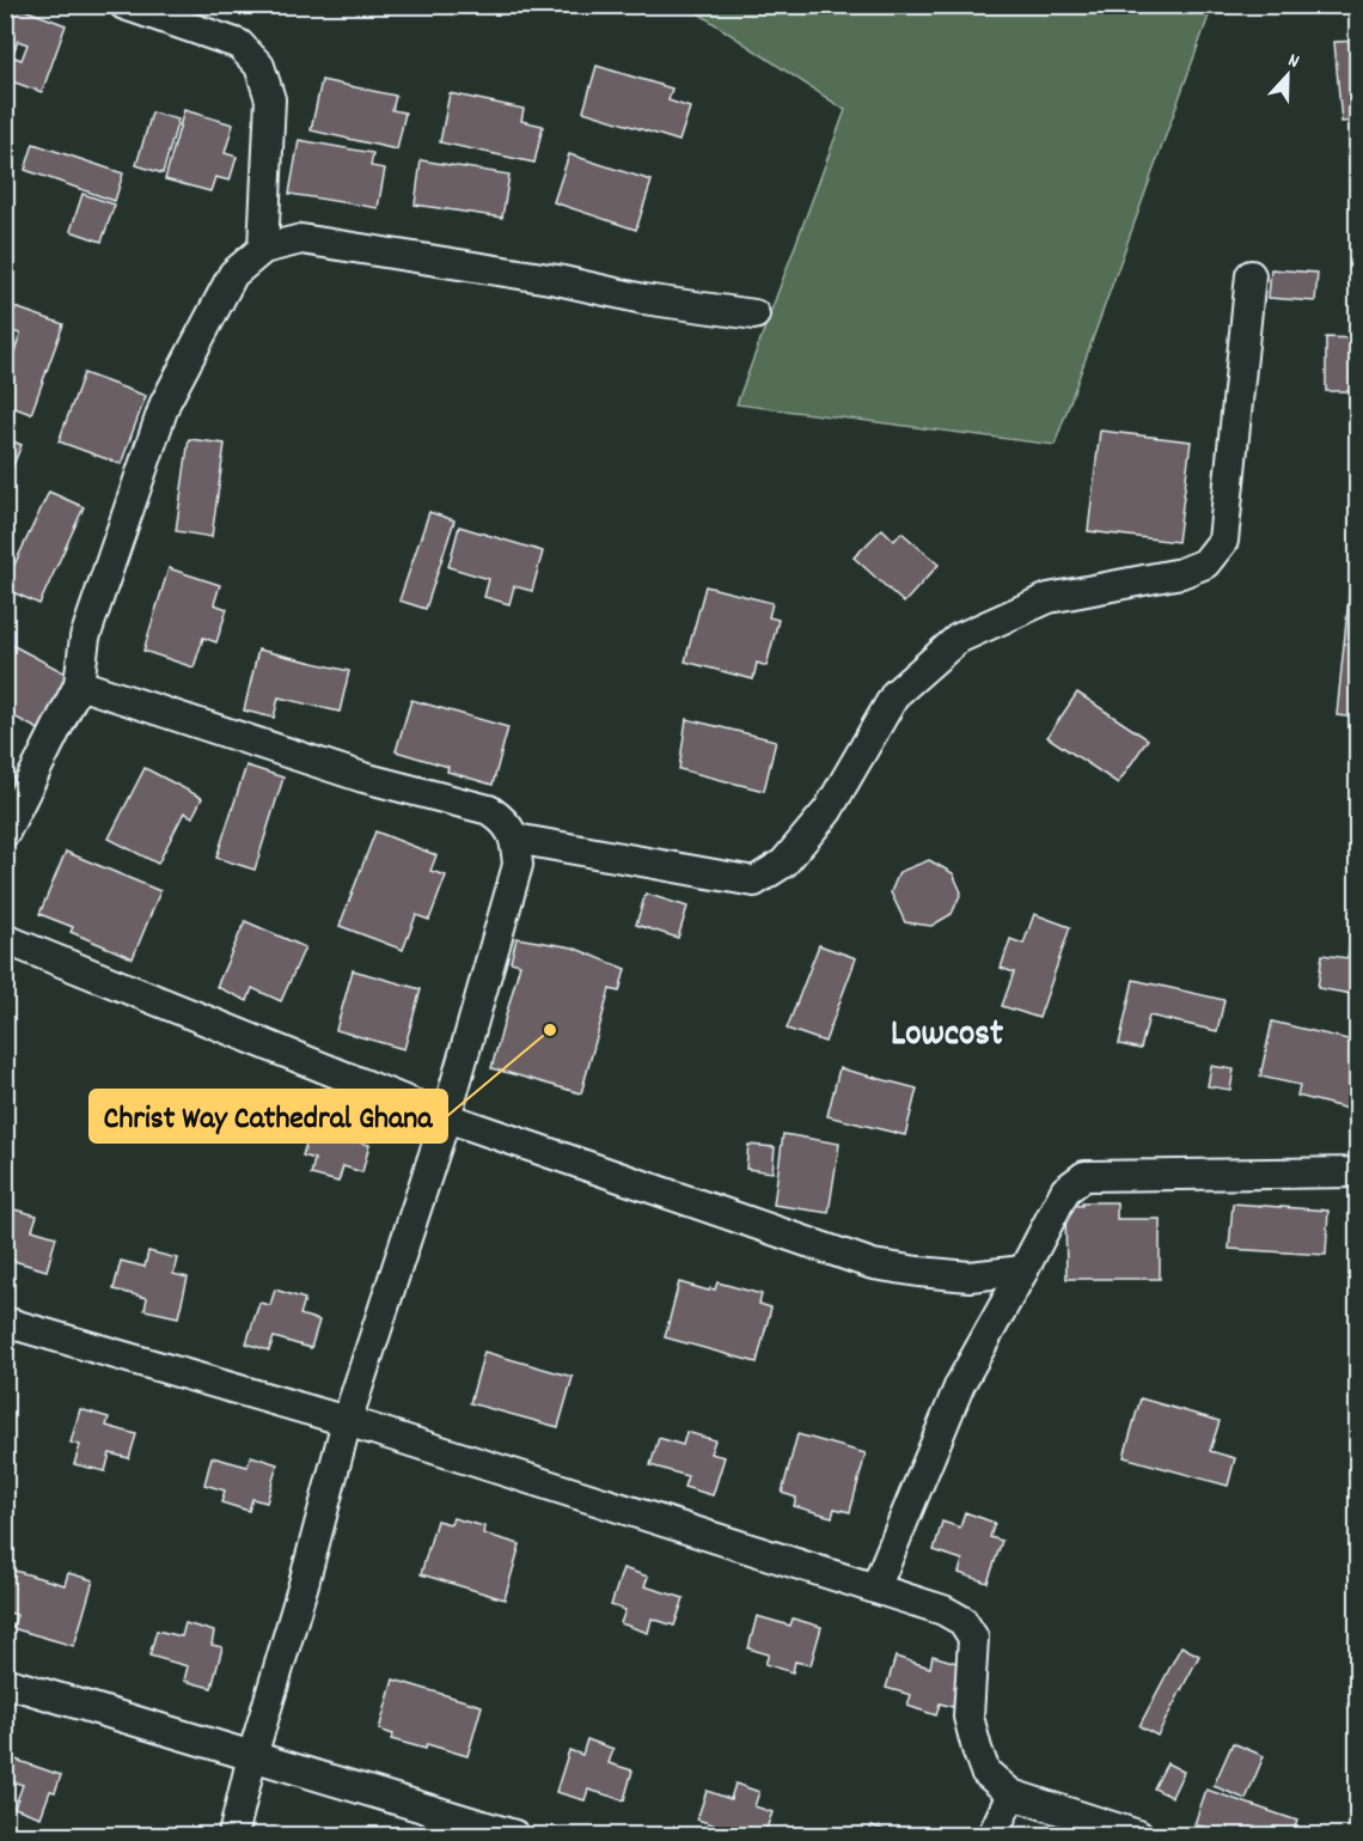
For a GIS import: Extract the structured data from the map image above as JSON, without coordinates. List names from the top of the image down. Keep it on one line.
{"districts":["Lowcost"],"places":["Christ Way Cathedral Ghana"],"north":"top"}
